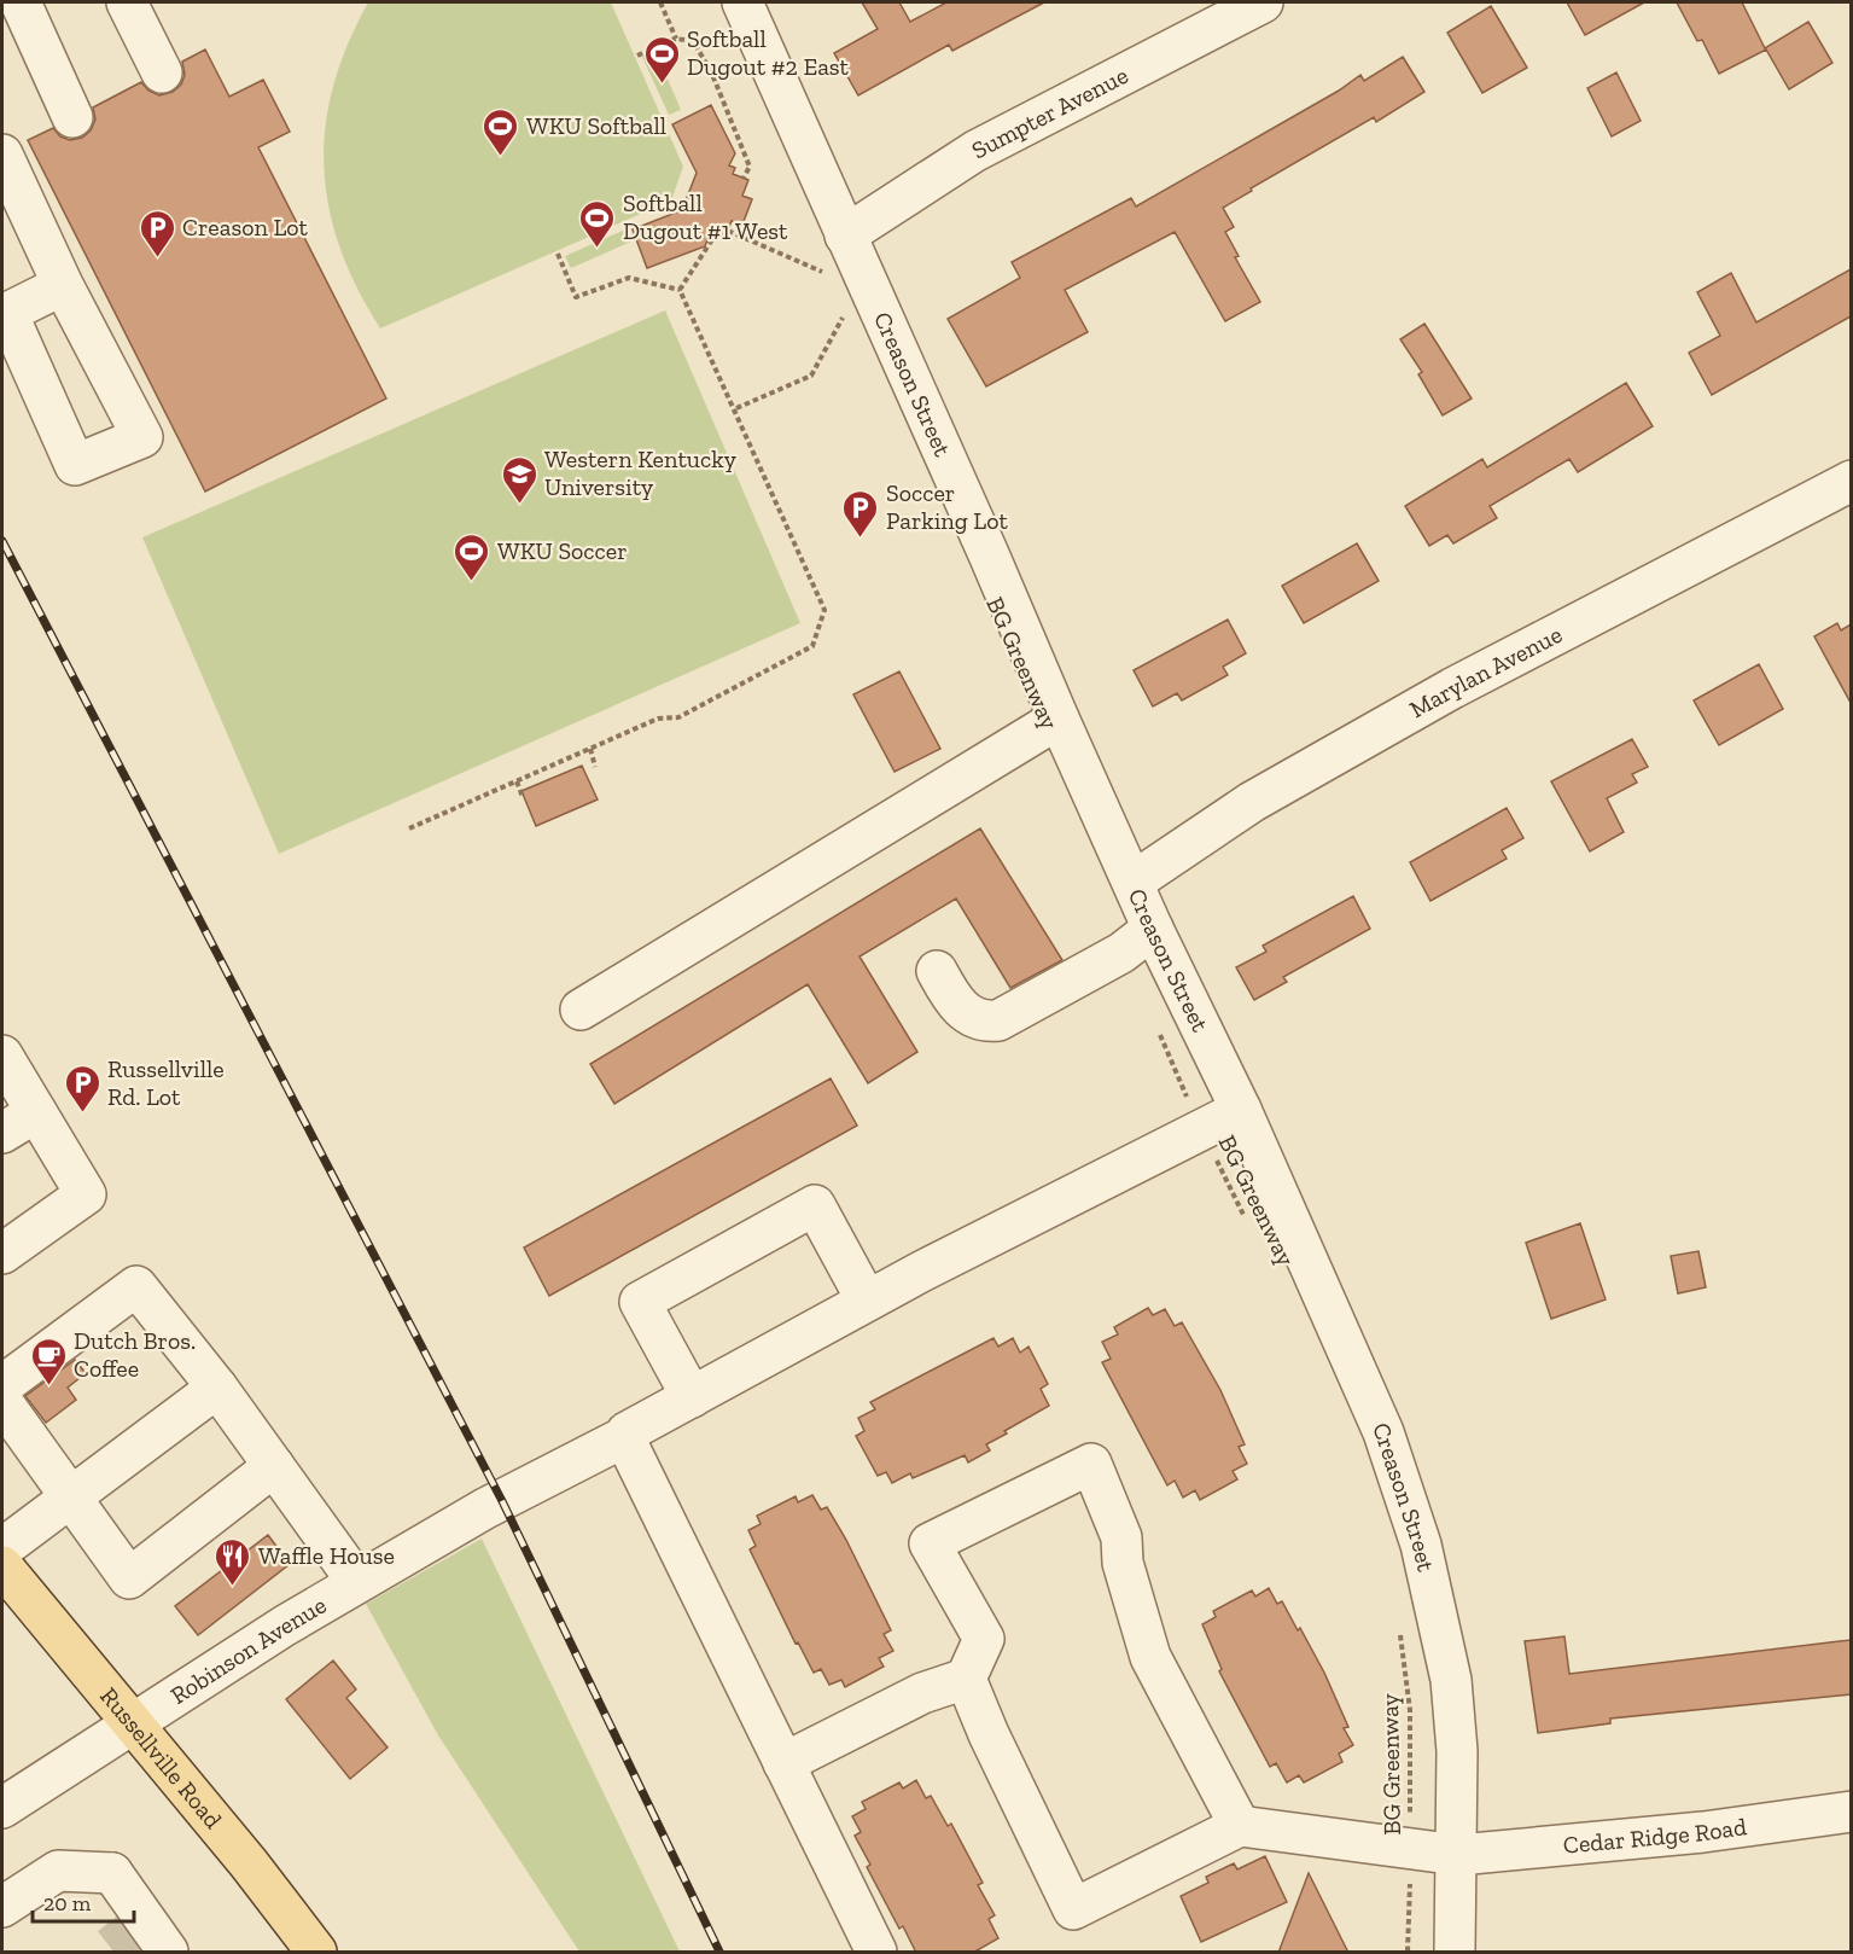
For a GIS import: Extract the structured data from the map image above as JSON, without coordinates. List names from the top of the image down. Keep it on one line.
{"streets":{"main road":["Russellville Road"],"street":["Sumpter Avenue","Creason Street","Marylan Avenue","Robinson Avenue","Cedar Ridge Road"],"path":["BG Greenway"]},"crossings":[["Sumpter Avenue","Creason Street"],["Creason Street","Marylan Avenue"],["Creason Street","Robinson Avenue"],["Creason Street","Cedar Ridge Road"],["BG Greenway","Robinson Avenue"],["BG Greenway","Cedar Ridge Road"],["Robinson Avenue","Russellville Road"]],"places":{"sports":["Softball Dugout #2 East","WKU Softball","Softball Dugout #1 West","WKU Soccer"],"parking":["Creason Lot","Soccer Parking Lot","Russellville Rd. Lot"],"school or university":["Western Kentucky University"],"cafe":["Dutch Bros. Coffee"],"restaurant":["Waffle House"]},"scale_bar":"20 m"}
